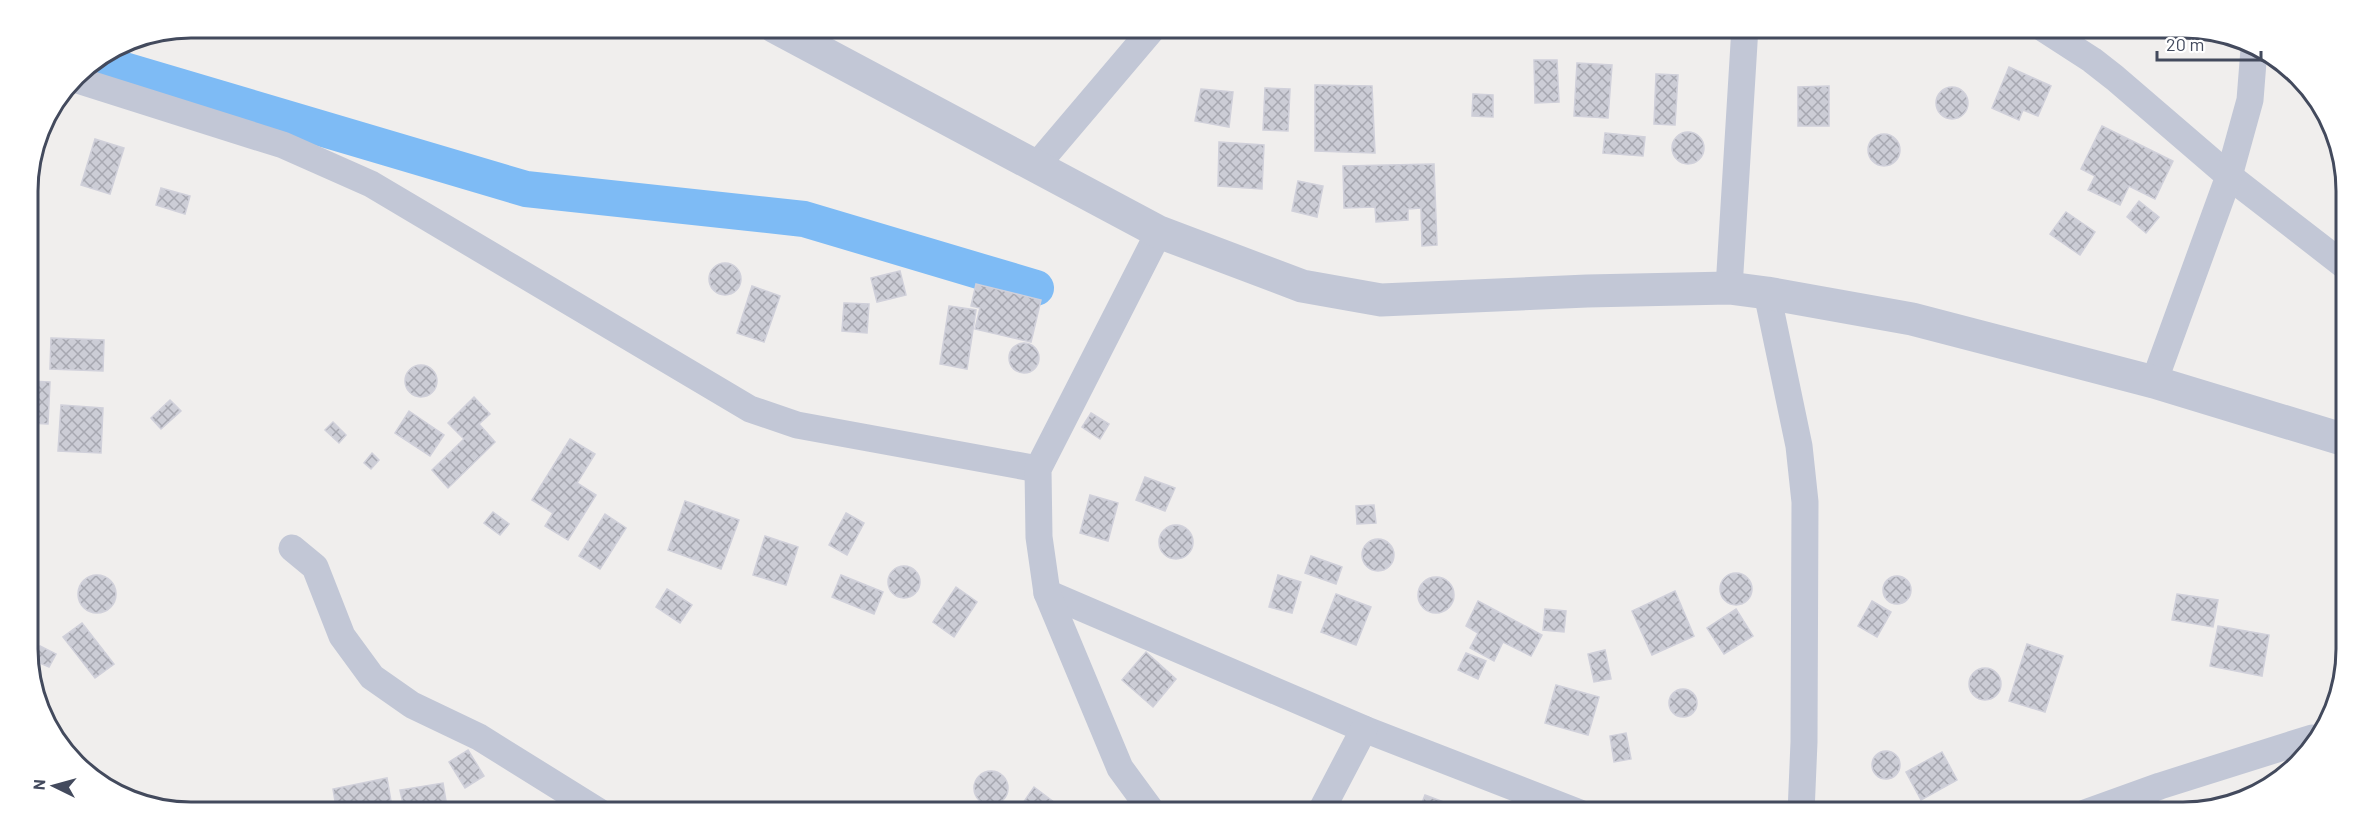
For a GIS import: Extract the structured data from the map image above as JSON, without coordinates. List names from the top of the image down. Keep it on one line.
{"scale_bar":"20 m","north":"left"}
